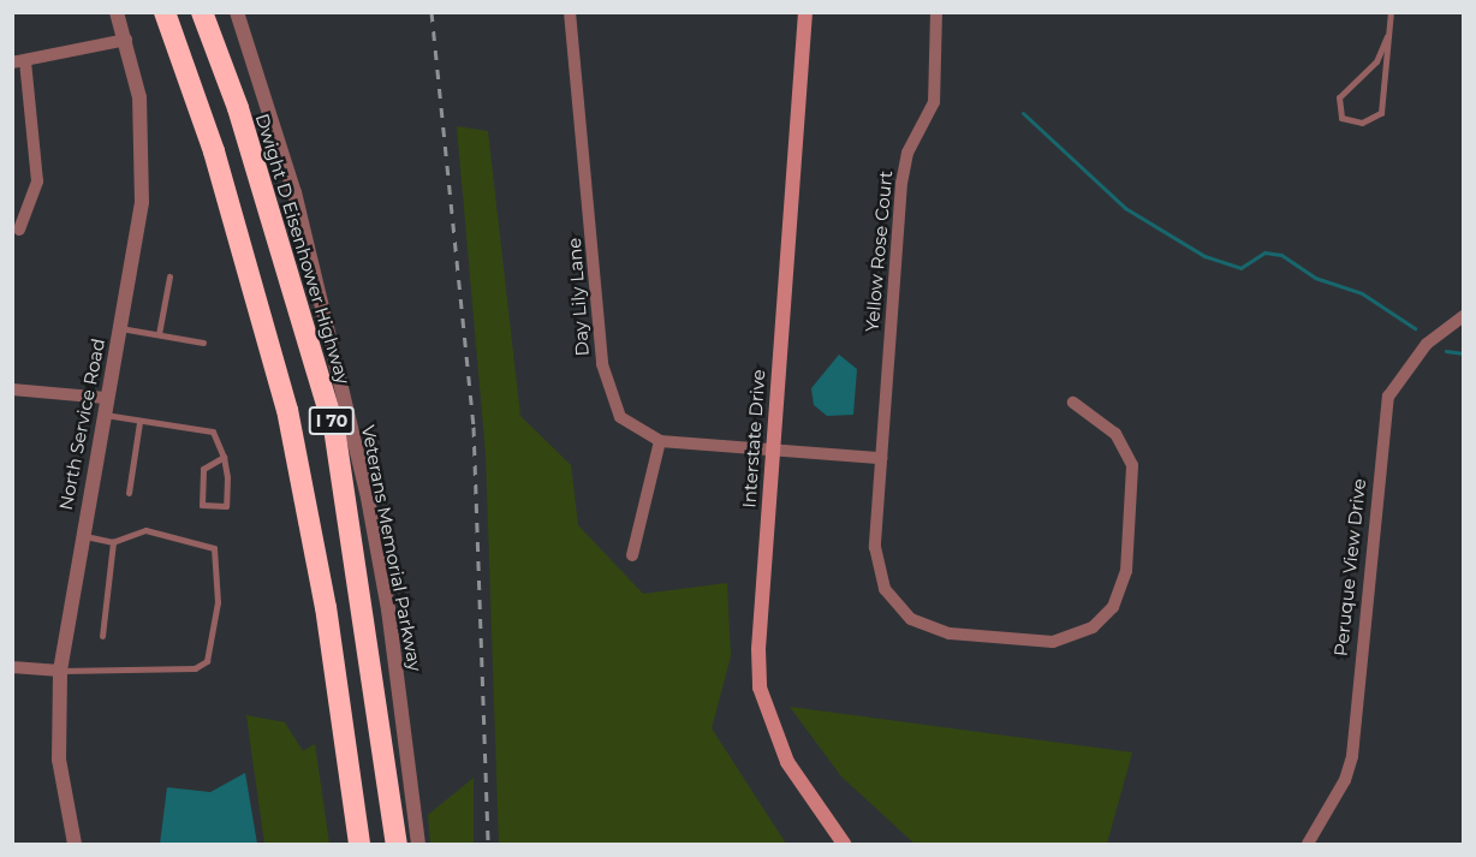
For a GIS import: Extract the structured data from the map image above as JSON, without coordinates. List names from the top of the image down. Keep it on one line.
{"streets":{"highway":["Dwight D Eisenhower Highway","I 70"],"main road":["Interstate Drive"],"street":["Yellow Rose Court","Day Lily Lane","North Service Road","Veterans Memorial Parkway","Peruque View Drive"]},"crossings":[["Yellow Rose Court","Day Lily Lane"],["Day Lily Lane","Interstate Drive"]]}
